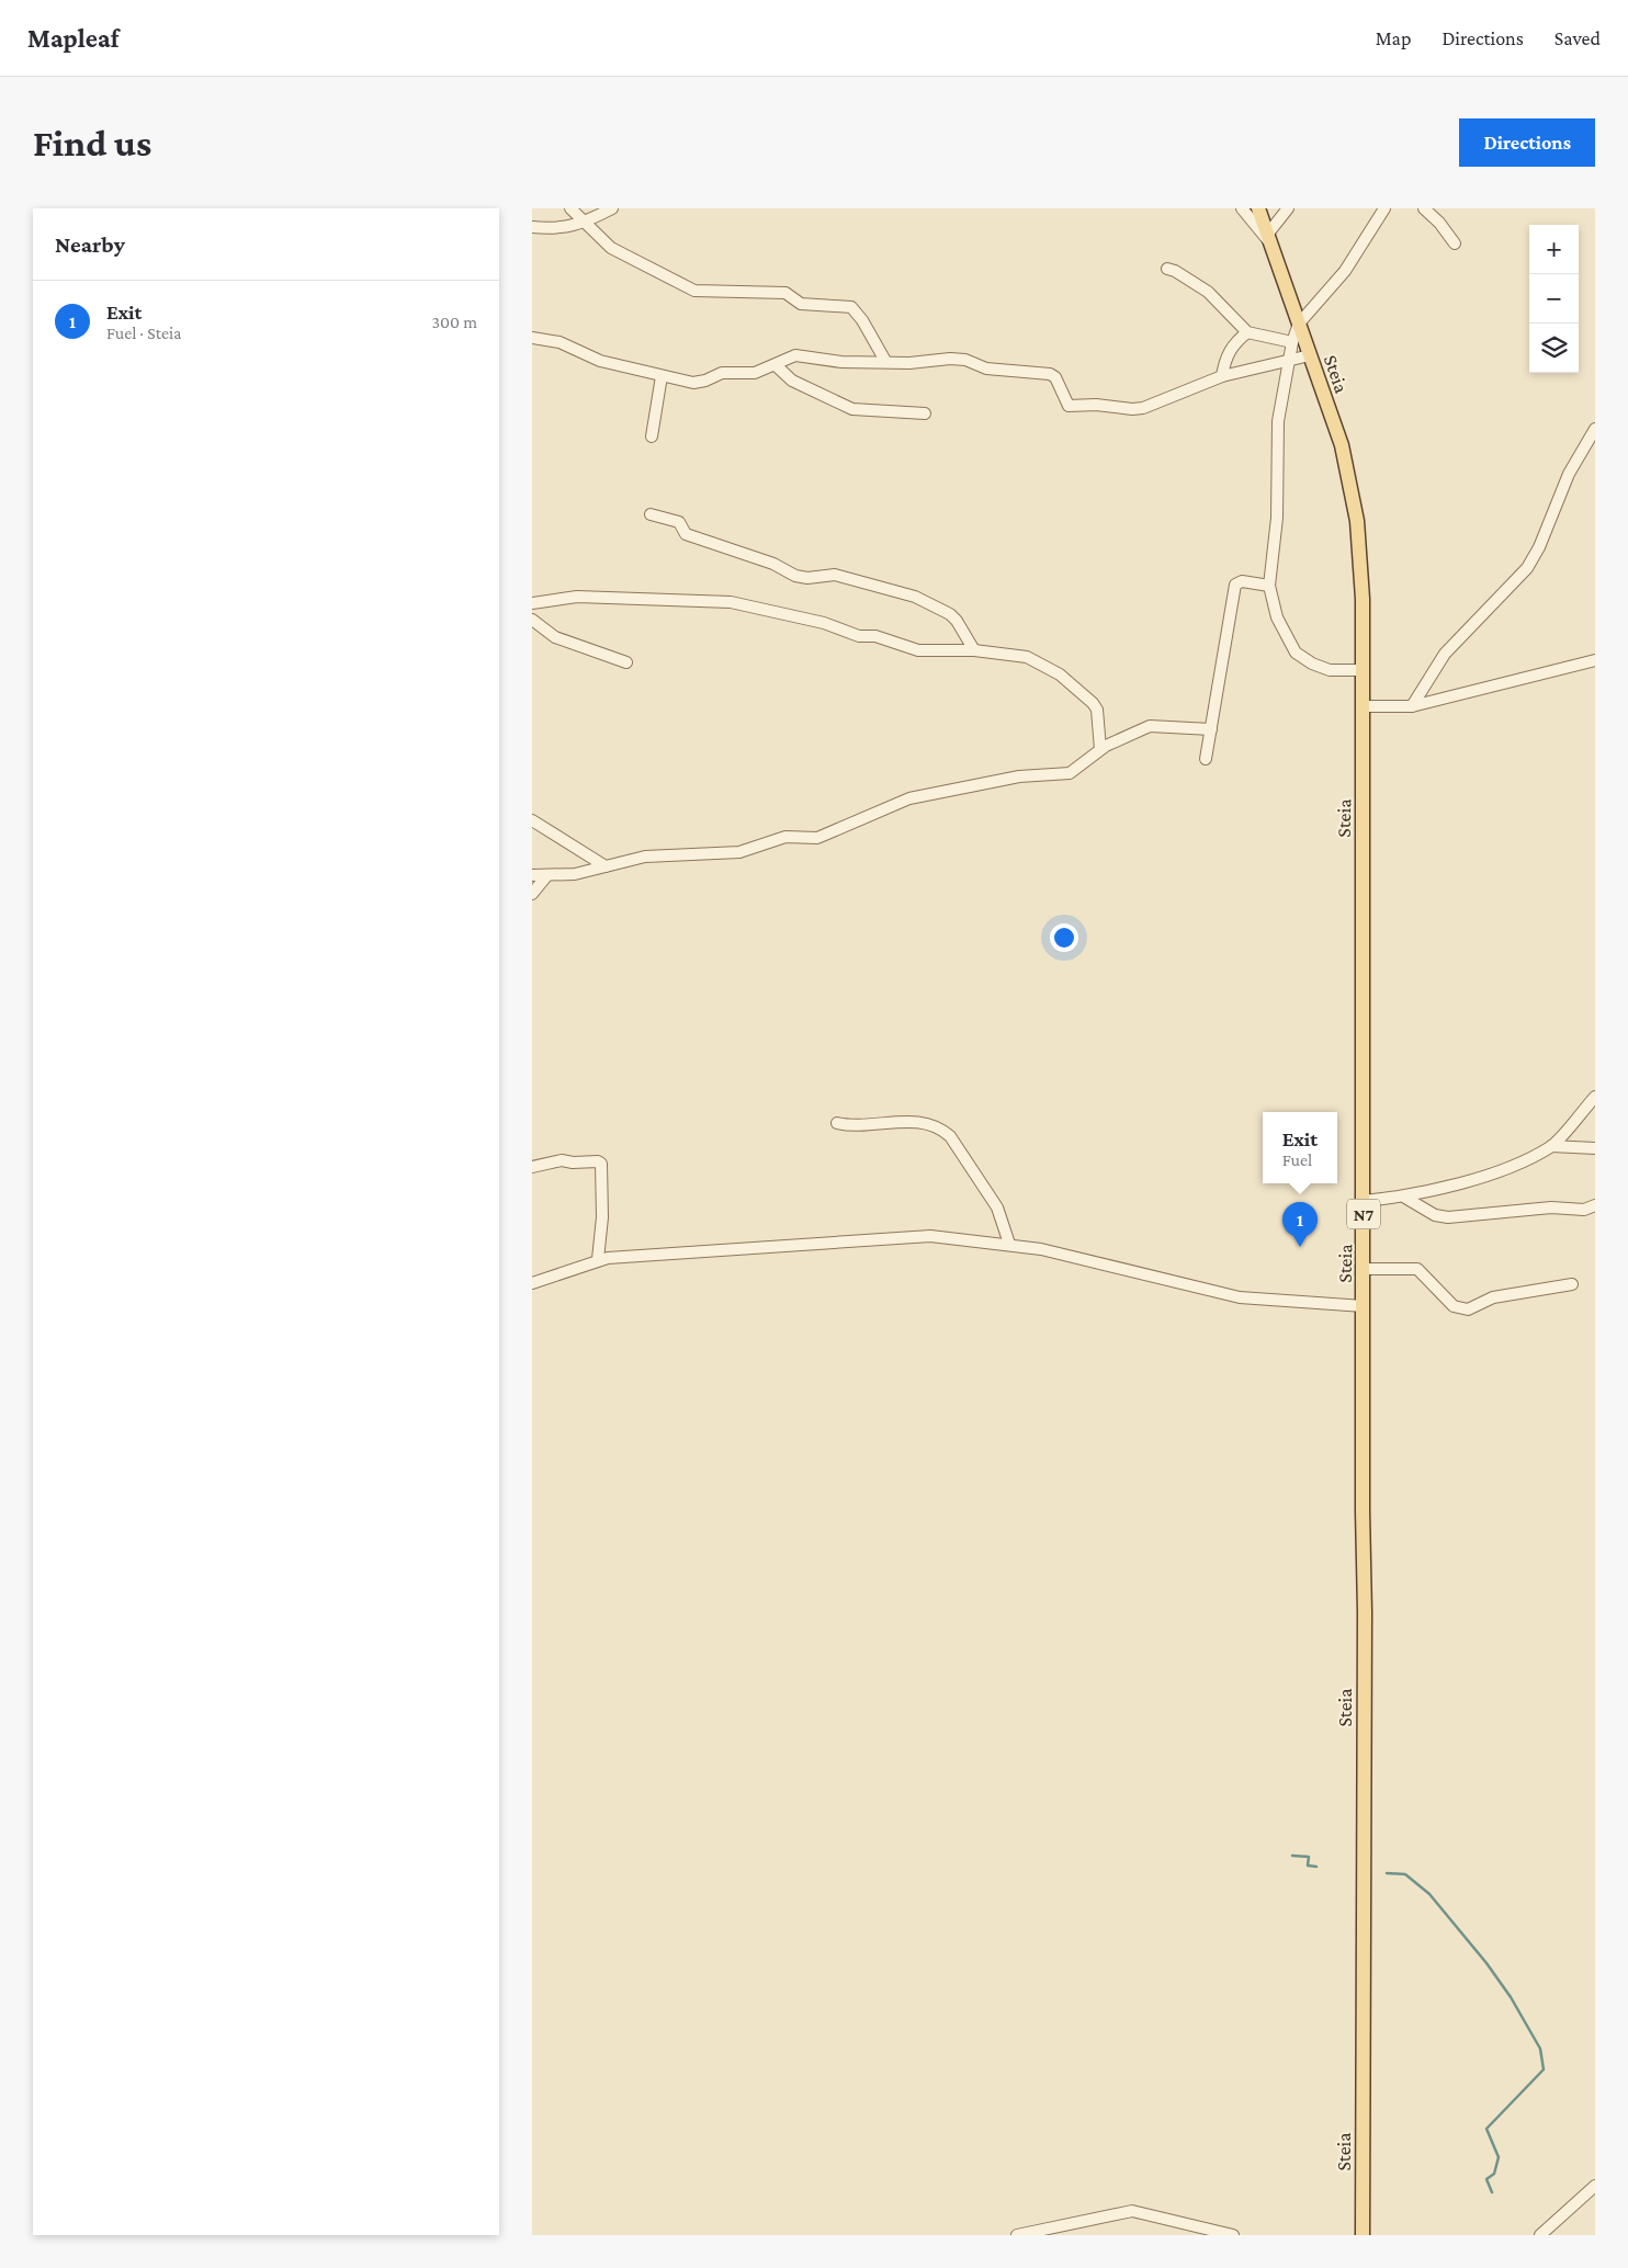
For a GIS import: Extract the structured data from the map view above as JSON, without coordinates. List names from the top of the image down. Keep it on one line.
{"streets":{"main road":["Steia","N7"]},"page":{"header":"Mapleaf","nav":["Map","Directions","Saved"],"buttons":"Directions","title":"Find us","heading":"Nearby","map_buttons":["+","−"],"list":[{"mark":"1","name":"Exit","note":"Fuel · Steia","value":"300 m"}],"popup":["Exit","Fuel"],"pins":"1"}}
